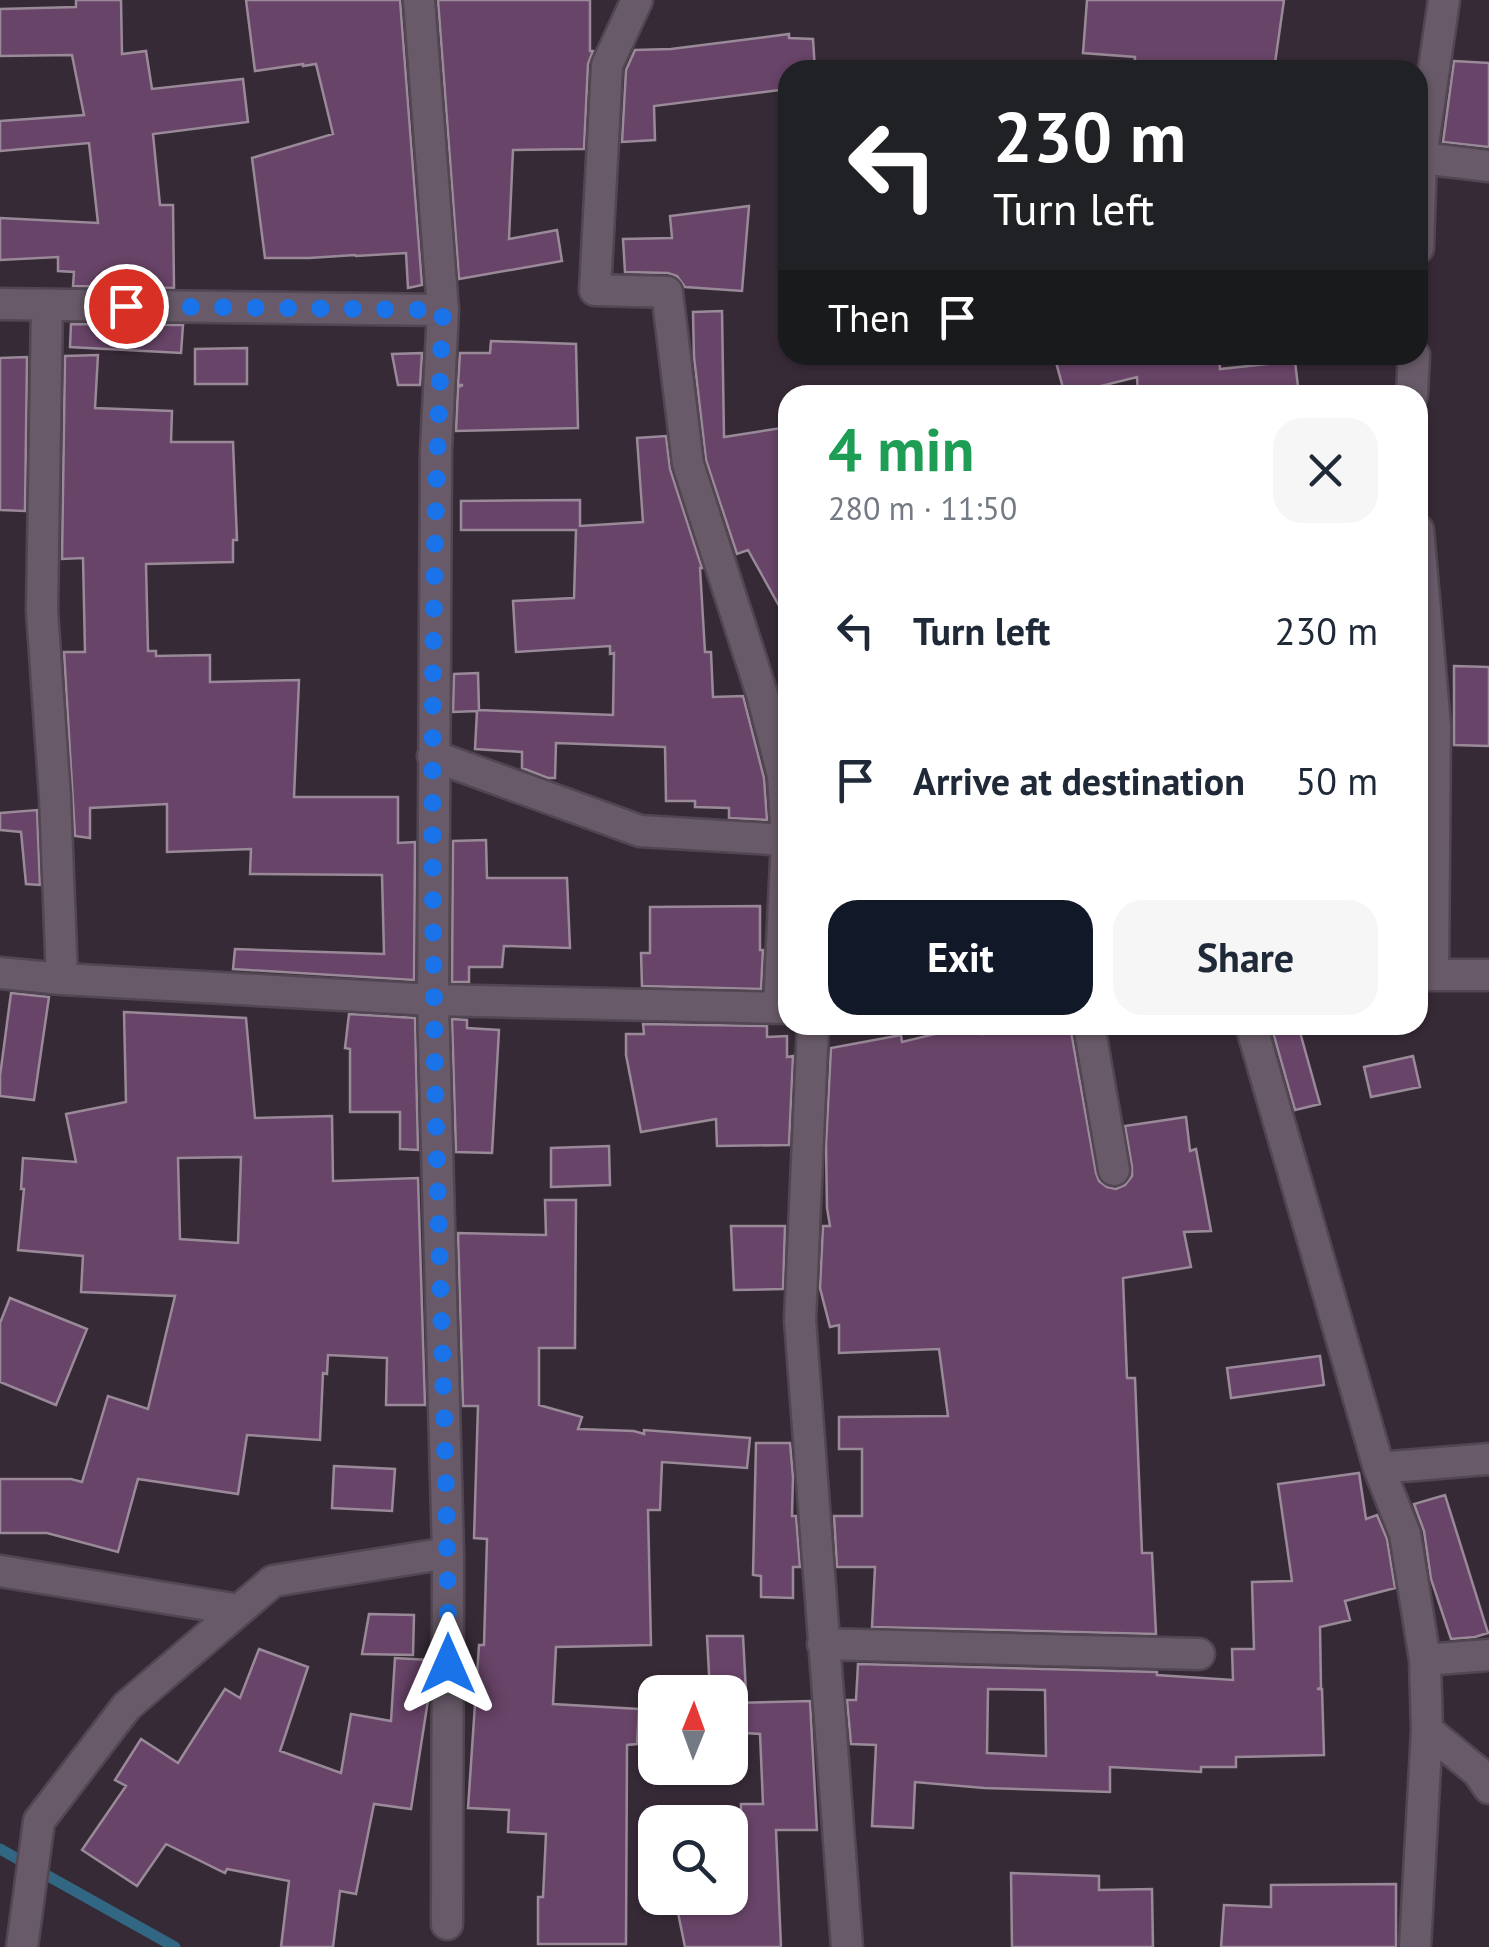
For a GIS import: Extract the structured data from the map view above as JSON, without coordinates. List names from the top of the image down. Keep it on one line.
{"north":"top","page":{"turn":["230 m","Turn left"],"then":"Then","heading":["4 min","280 m · 11:50"],"list":[{"name":"Turn left","value":"230 m"},{"name":"Arrive at destination","value":"50 m"}],"buttons":["Exit","Share"]}}
